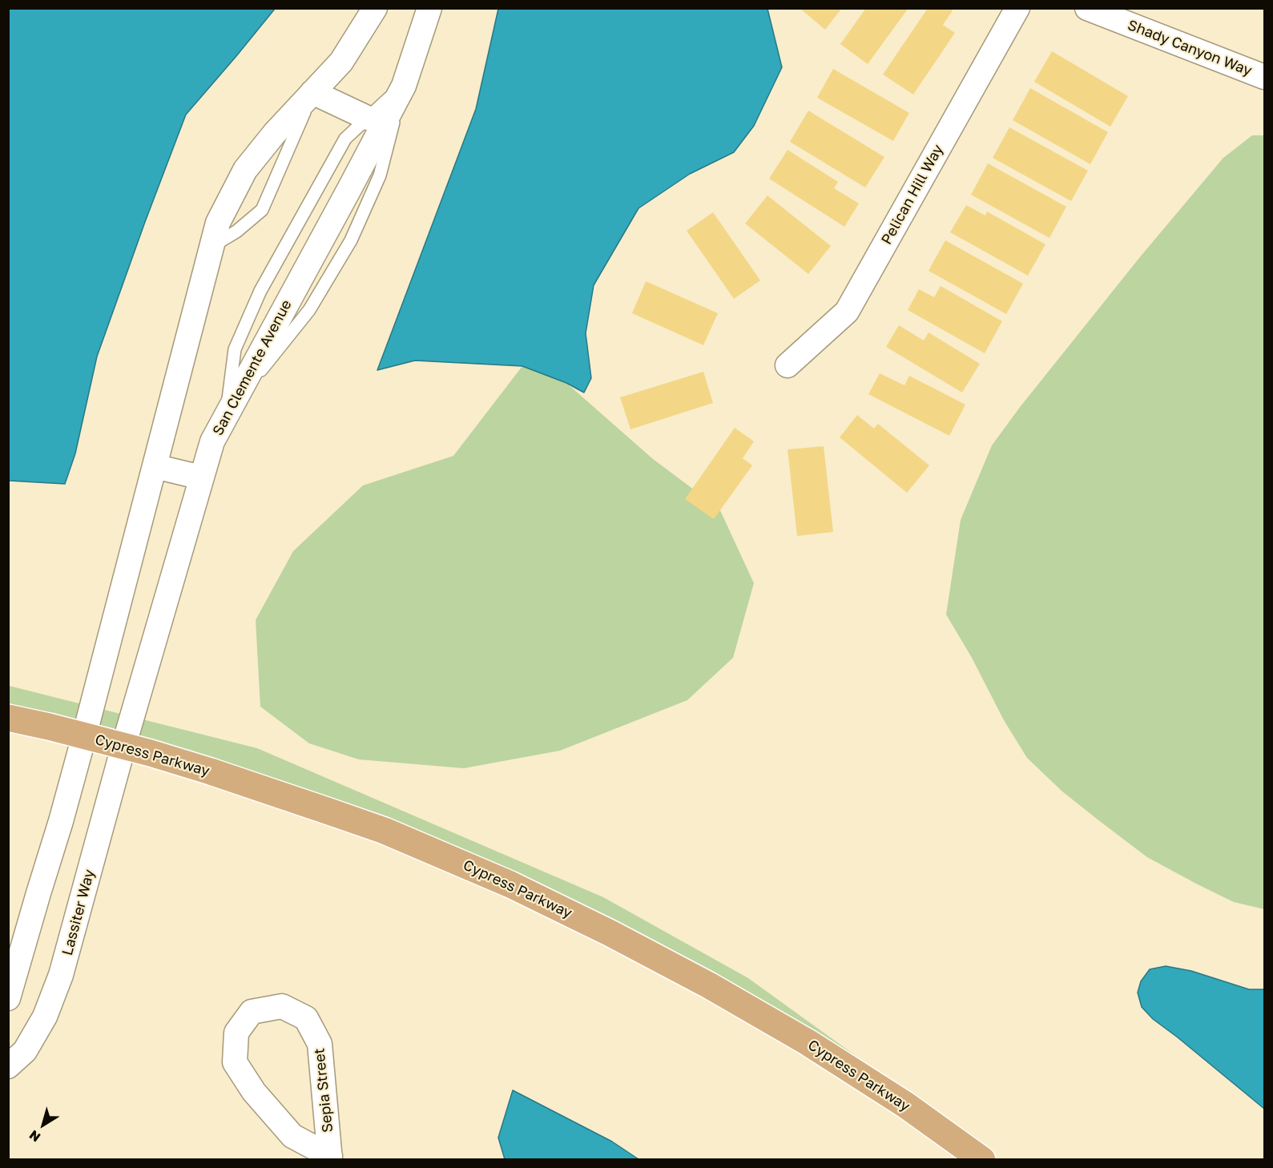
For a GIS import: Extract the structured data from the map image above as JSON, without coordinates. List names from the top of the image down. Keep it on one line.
{"streets":{"main road":["Cypress Parkway"],"street":["Shady Canyon Way","Pelican Hill Way","San Clemente Avenue","Lassiter Way","Sepia Street"]},"crossings":[["San Clemente Avenue","Cypress Parkway"],["San Clemente Avenue","Lassiter Way"],["Cypress Parkway","Lassiter Way"]],"north":"bottom left"}
